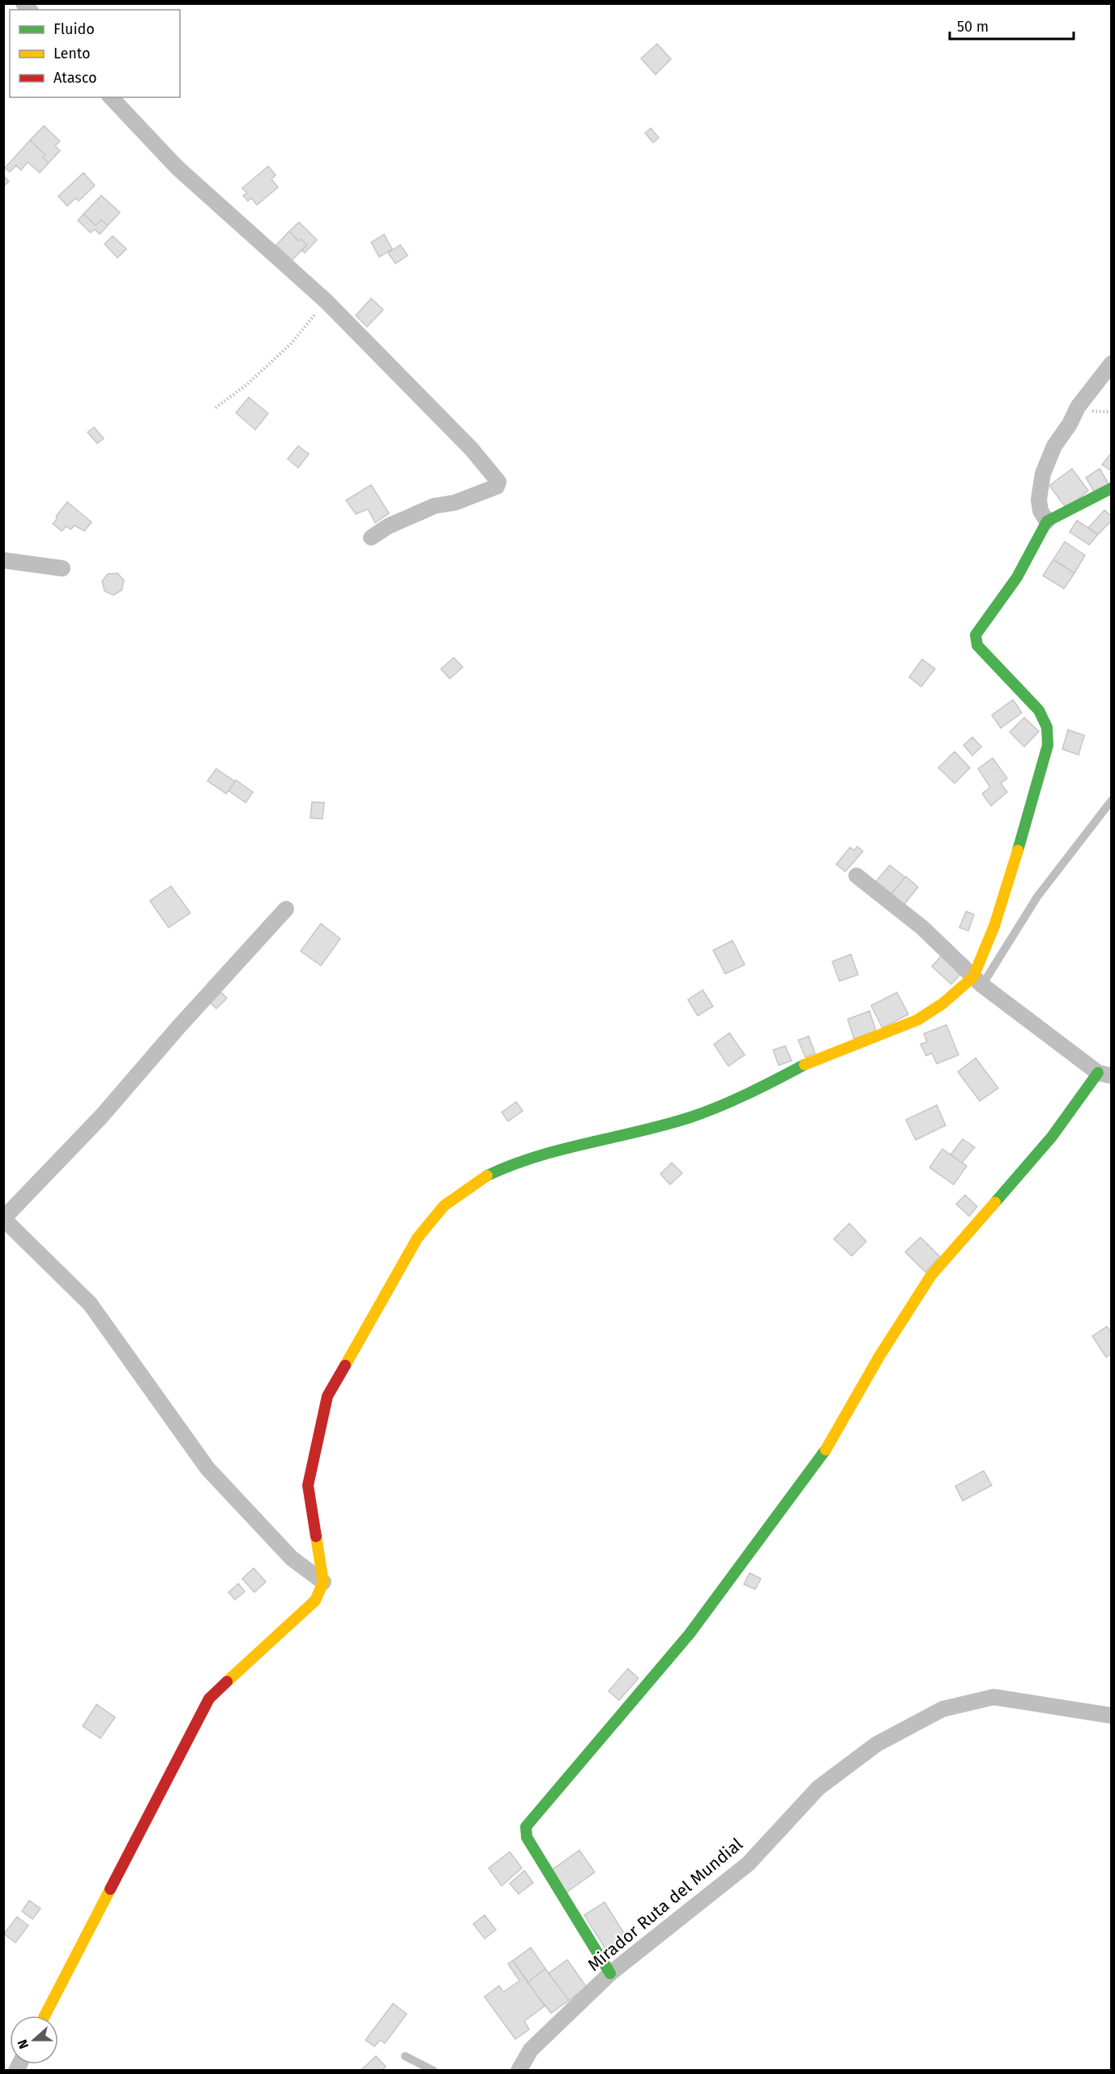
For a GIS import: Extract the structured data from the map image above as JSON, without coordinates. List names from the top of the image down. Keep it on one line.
{"streets":{"street":["Mirador Ruta del Mundial"]},"legend":["Fluido","Lento","Atasco"],"scale_bar":"50 m","north":"left"}
